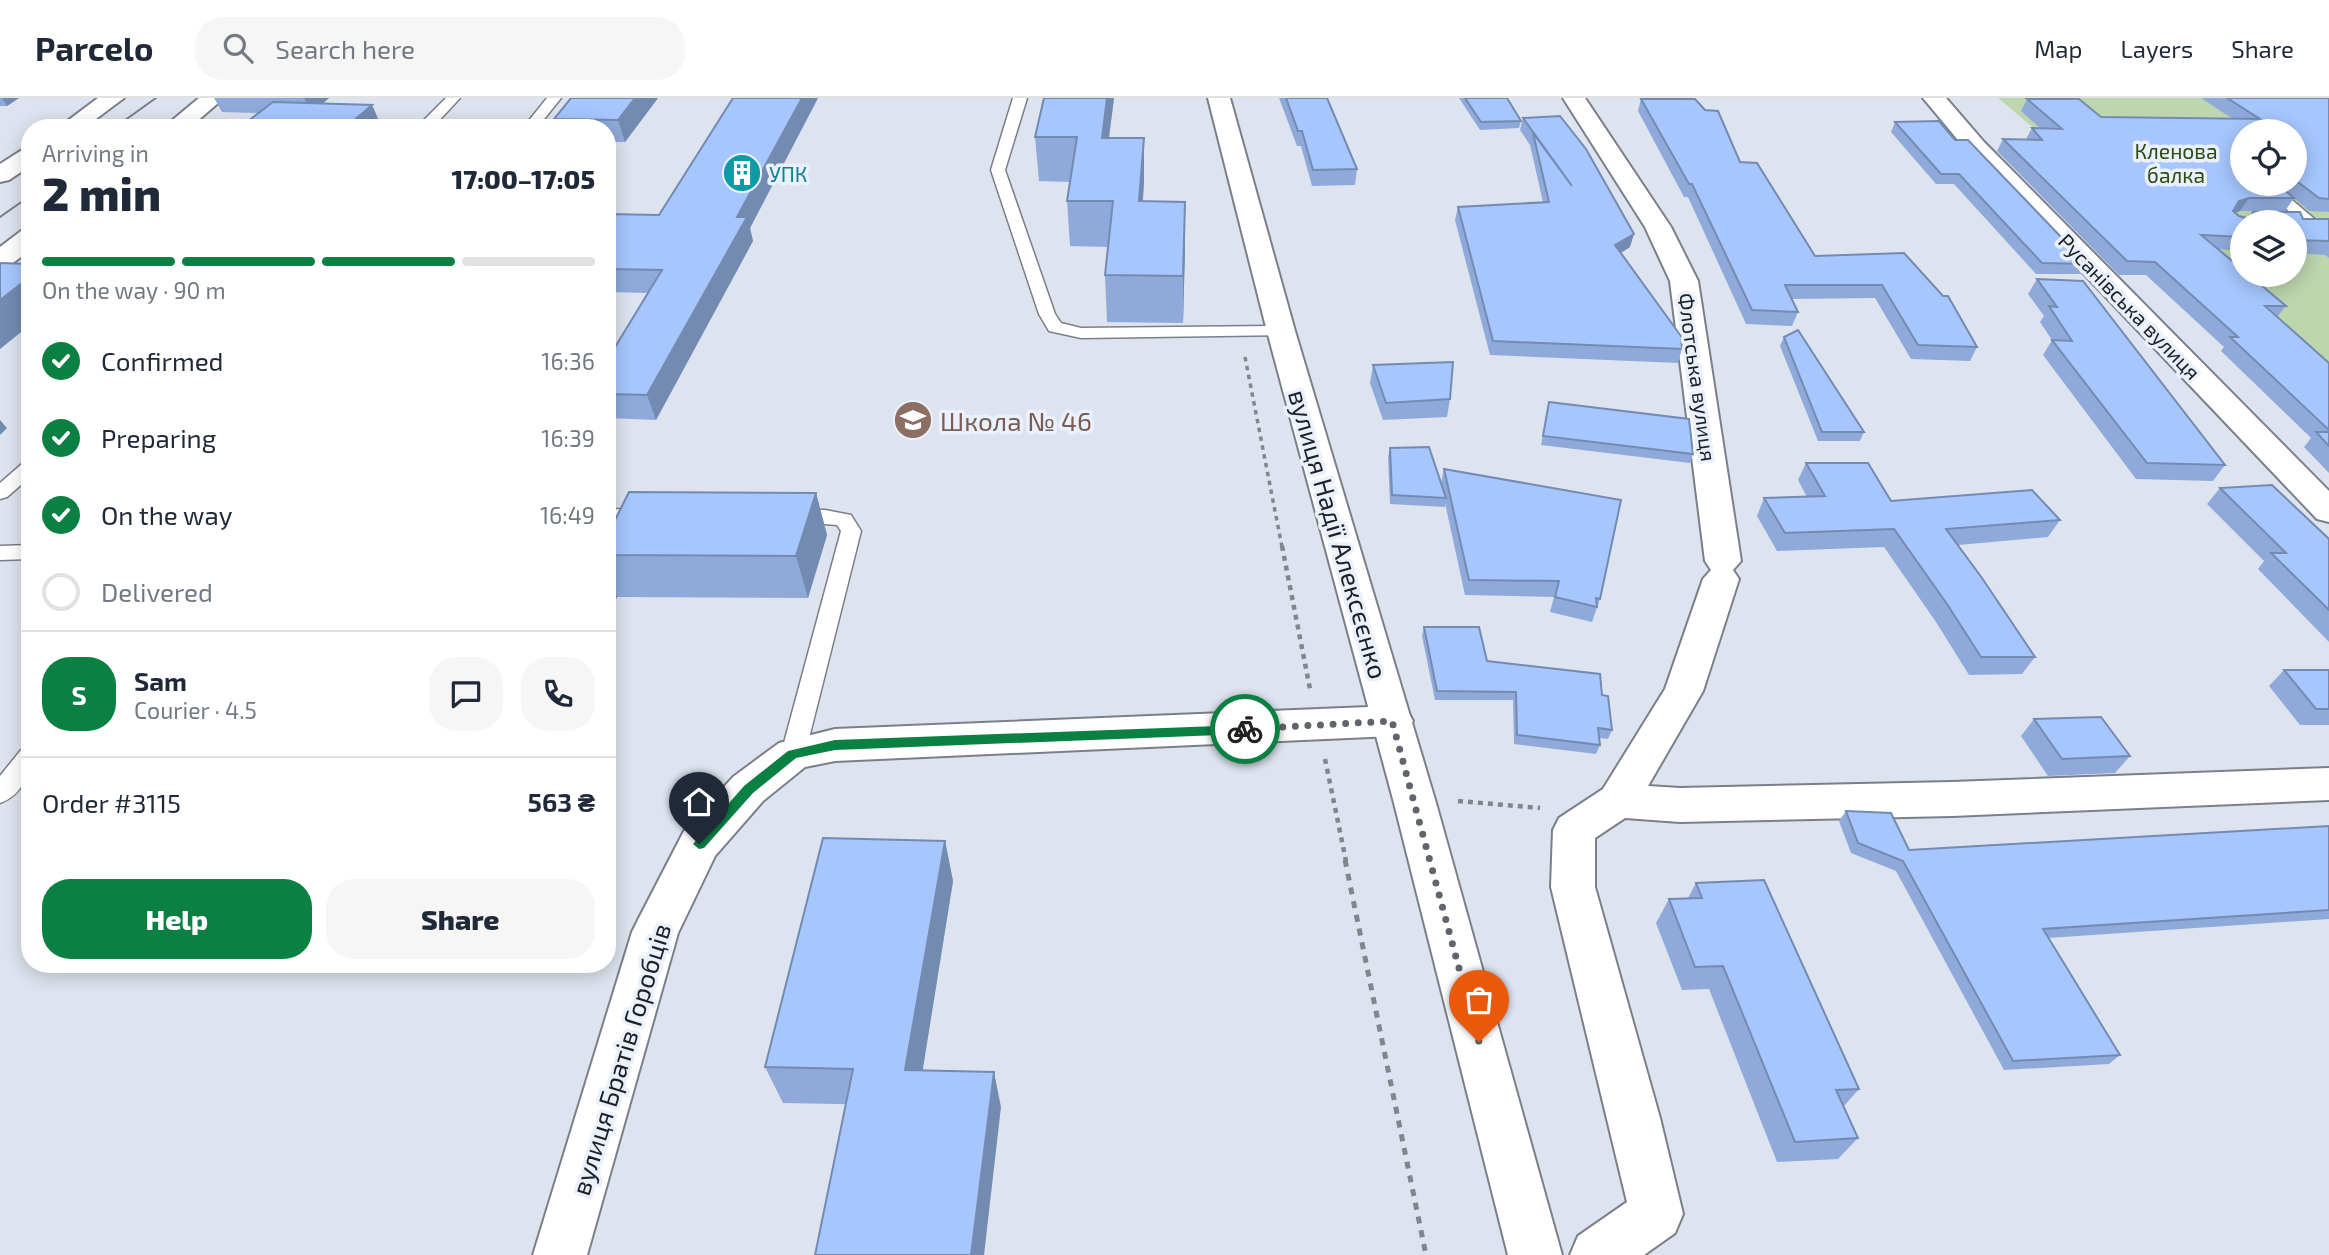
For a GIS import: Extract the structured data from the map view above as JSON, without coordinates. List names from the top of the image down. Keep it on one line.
{"streets":{"street":["Русанівська вулиця","Флотська вулиця","вулиця Надії Алексєєнко","вулиця Братів Горобців"]},"crossings":[["вулиця Надії Алексєєнко","вулиця Братів Горобців"]],"parks":["Кленова балка"],"places":{"building":["УПК"],"school or university":["Школа № 46"]},"page":{"header":"Parcelo","search":"Search here","nav":["Map","Layers","Share"],"heading":["2 min","Arriving in","17:00–17:05"],"panel":["Sam","Courier · 4.5","Order #3115","563 ₴"],"bar":"On the way · 90 m","list":[["Confirmed","16:36"],["Preparing","16:39"],["On the way","16:49"],"Delivered"],"round":"S","buttons":["Help","Share"]}}
